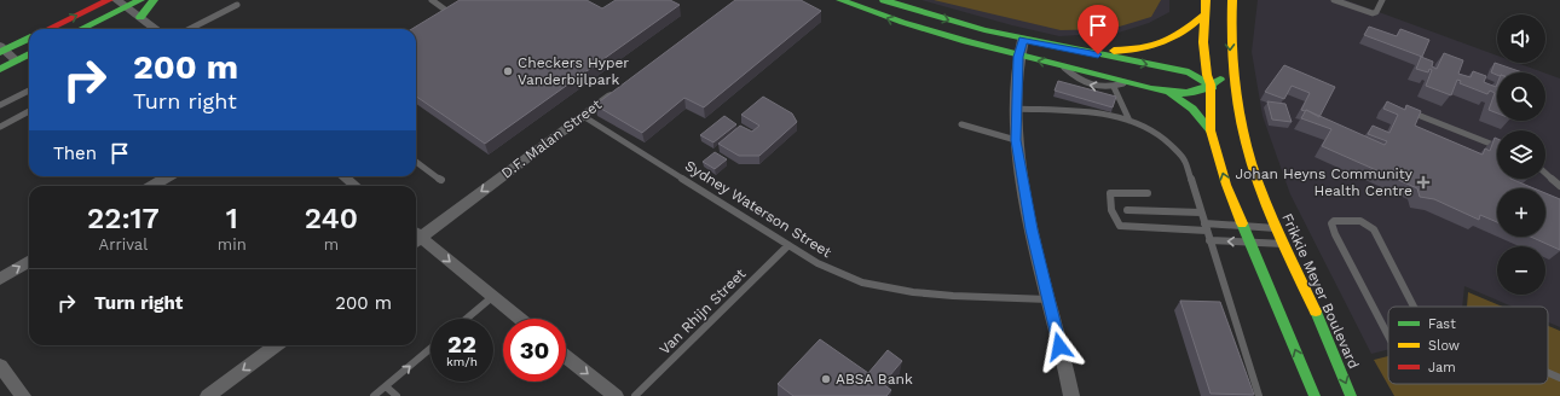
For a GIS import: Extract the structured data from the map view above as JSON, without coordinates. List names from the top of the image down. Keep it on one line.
{"streets":{"main road":["Frikkie Meyer Boulevard"],"street":["D.F. Malan Street"],"lane":["Sydney Waterson Street","Van Rhijn Street"]},"crossings":[["D.F. Malan Street","Sydney Waterson Street"],["Sydney Waterson Street","Van Rhijn Street"]],"one_way":["D.F. Malan Street"],"places":{"other":["Checkers Hyper Vanderbijlpark","ABSA Bank"],"health":["Johan Heyns Community Health Centre"]},"legend":["Fast","Slow","Jam"],"page":{"map_buttons":["+","−"],"turn":["200 m","Turn right"],"then":"Then","eta":["22:17","Arrival","1","min","240","m"],"list":[{"name":"Turn right","value":"200 m"}],"speed":"22 km/h","limit":"30"}}
